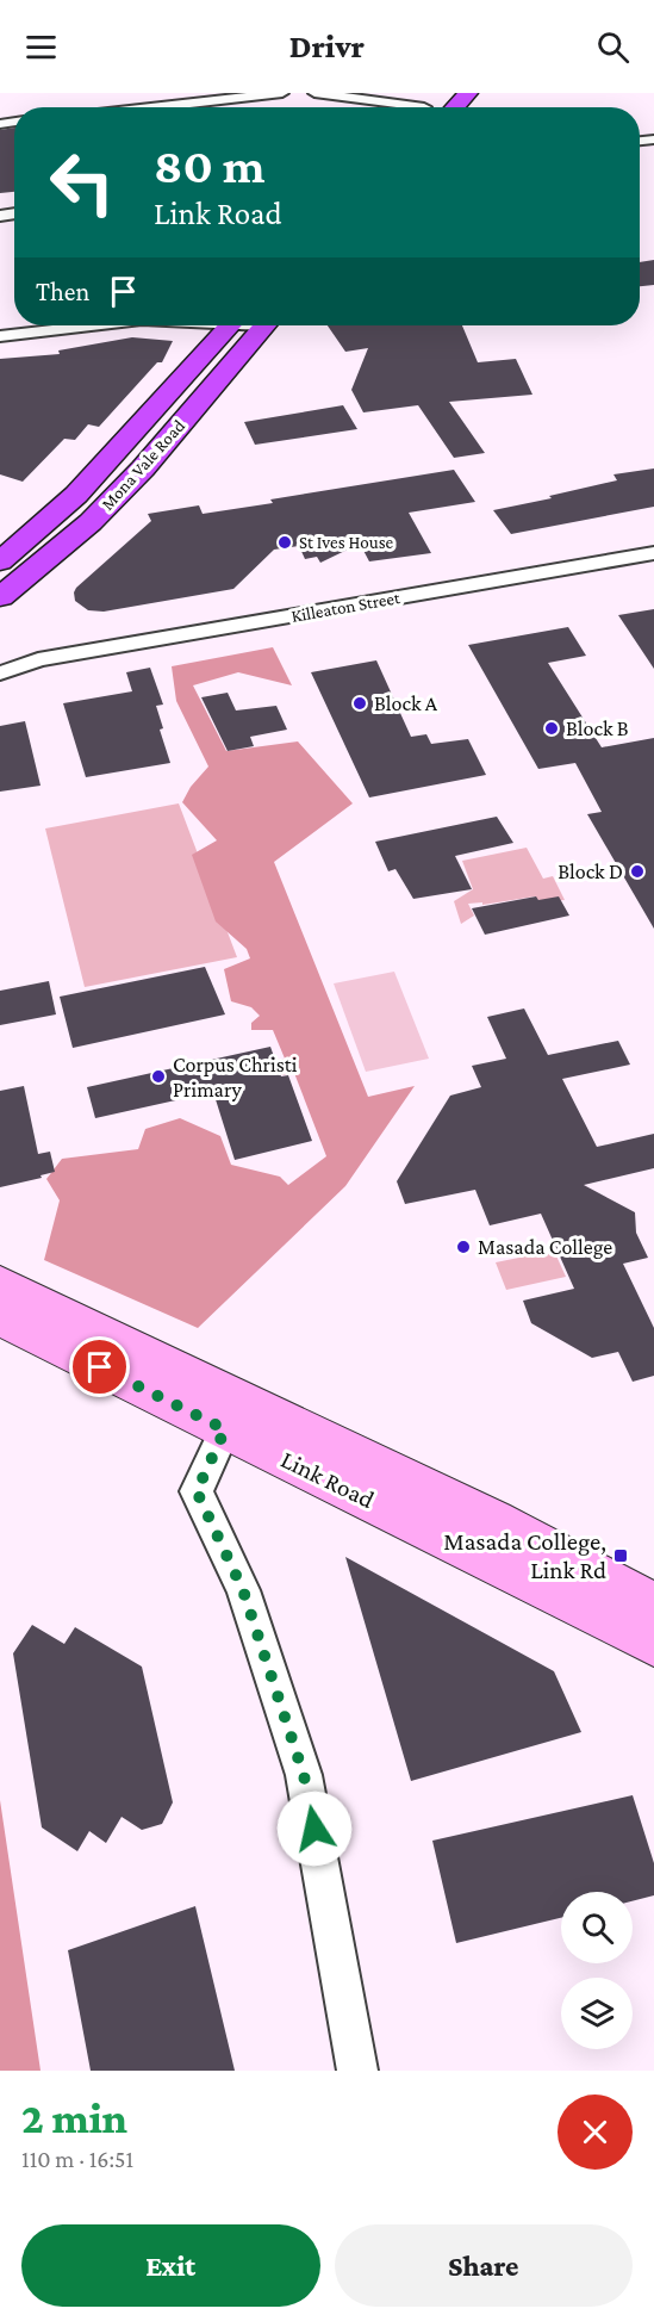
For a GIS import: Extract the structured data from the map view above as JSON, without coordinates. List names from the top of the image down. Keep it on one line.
{"streets":{"highway":["Mona Vale Road"],"main road":["Link Road"],"street":["Killeaton Street"]},"places":{"other":["St Ives House","Block A","Block B","Block D","Corpus Christi Primary","Masada College"],"transit":["Masada College, Link Rd"]},"page":{"header":"Drivr","turn":["80 m","Link Road"],"then":"Then","heading":["2 min","110 m · 16:51"],"buttons":["Exit","Share"]}}
